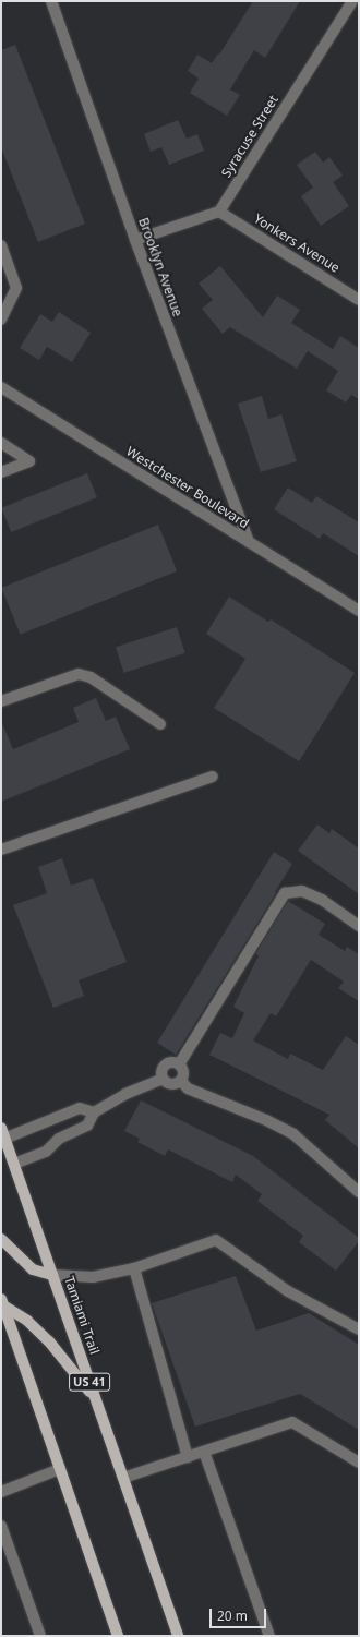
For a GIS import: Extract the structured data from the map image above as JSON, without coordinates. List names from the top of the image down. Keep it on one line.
{"streets":{"main road":["Tamiami Trail","US 41"],"street":["Syracuse Street","Yonkers Avenue","Brooklyn Avenue","Westchester Boulevard"]},"crossings":[["Syracuse Street","Yonkers Avenue"],["Brooklyn Avenue","Westchester Boulevard"]],"scale_bar":"20 m"}
